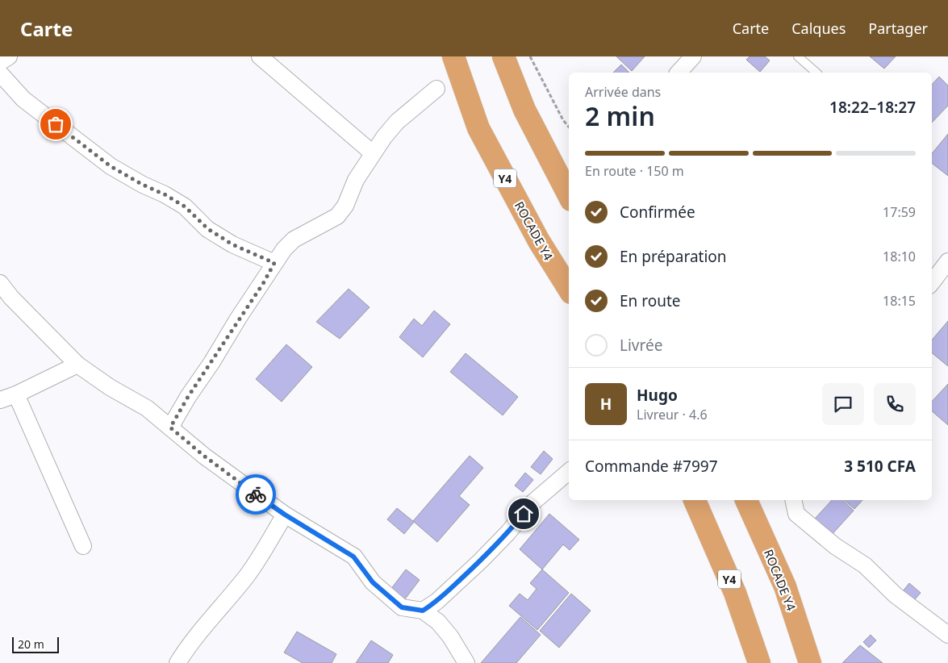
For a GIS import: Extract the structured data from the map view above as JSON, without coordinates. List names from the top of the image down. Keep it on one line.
{"streets":{"highway":["Y4","ROCADE Y4"]},"scale_bar":"20 m","page":{"header":"Carte","nav":["Carte","Calques","Partager"],"heading":["2 min","Arrivée dans","18:22–18:27"],"panel":["Hugo","Livreur · 4.6","Commande #7997","3 510 CFA"],"bar":"En route · 150 m","list":[["Confirmée","17:59"],["En préparation","18:10"],["En route","18:15"],"Livrée"],"round":"H","scale":"20 m"}}
